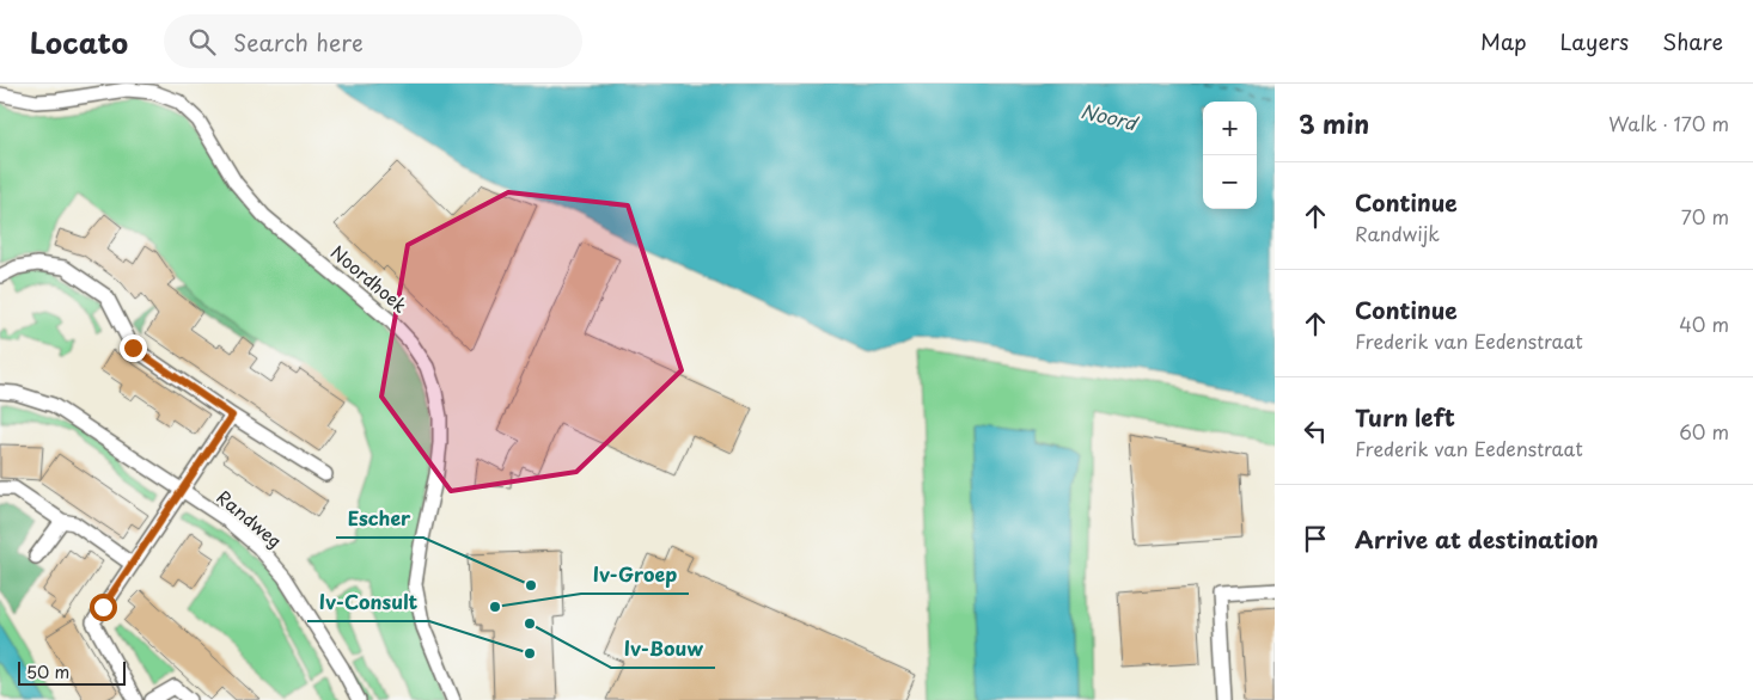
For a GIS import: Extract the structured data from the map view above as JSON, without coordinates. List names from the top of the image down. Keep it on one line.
{"streets":{"street":["Noordhoek","Randweg"]},"water":["Noord"],"places":["Escher","Iv-Groep","Iv-Bouw","Iv-Consult"],"scale_bar":"50 m","page":{"header":"Locato","search":"Search here","nav":["Map","Layers","Share"],"heading":["3 min","Walk · 170 m"],"map_buttons":["+","−"],"list":[["Continue","Randwijk","70 m"],["Continue","Frederik van Eedenstraat","40 m"],["Turn left","Frederik van Eedenstraat","60 m"],"Arrive at destination"],"scale":"50 m"}}
